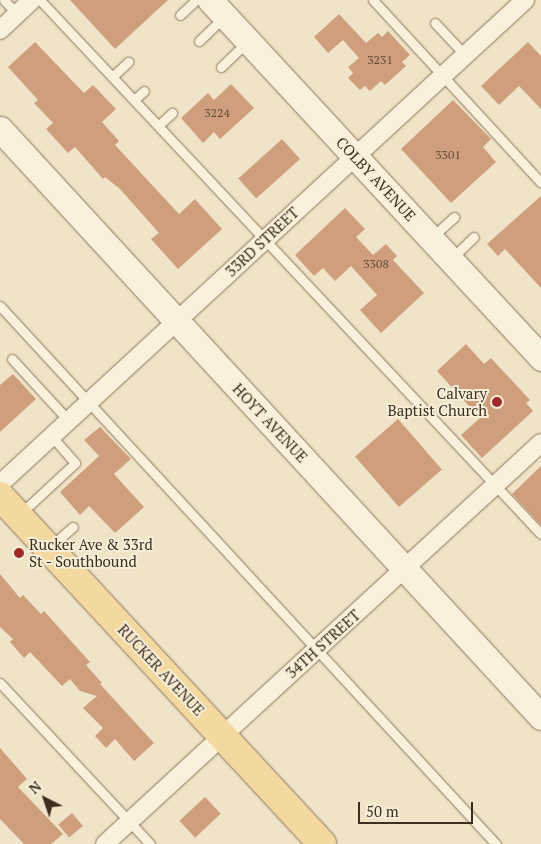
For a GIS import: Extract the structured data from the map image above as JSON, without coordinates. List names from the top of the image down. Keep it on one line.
{"streets":{"main road":["RUCKER AVENUE"],"street":["COLBY AVENUE","33RD STREET","HOYT AVENUE","34TH STREET"]},"crossings":[["COLBY AVENUE","33RD STREET"],["33RD STREET","HOYT AVENUE"],["HOYT AVENUE","34TH STREET"],["34TH STREET","RUCKER AVENUE"]],"places":["Calvary Baptist Church","Rucker Ave & 33rd St - Southbound"],"house_numbers":["3231","3224","3301","3308"],"scale_bar":"50 m","north":"top left"}
